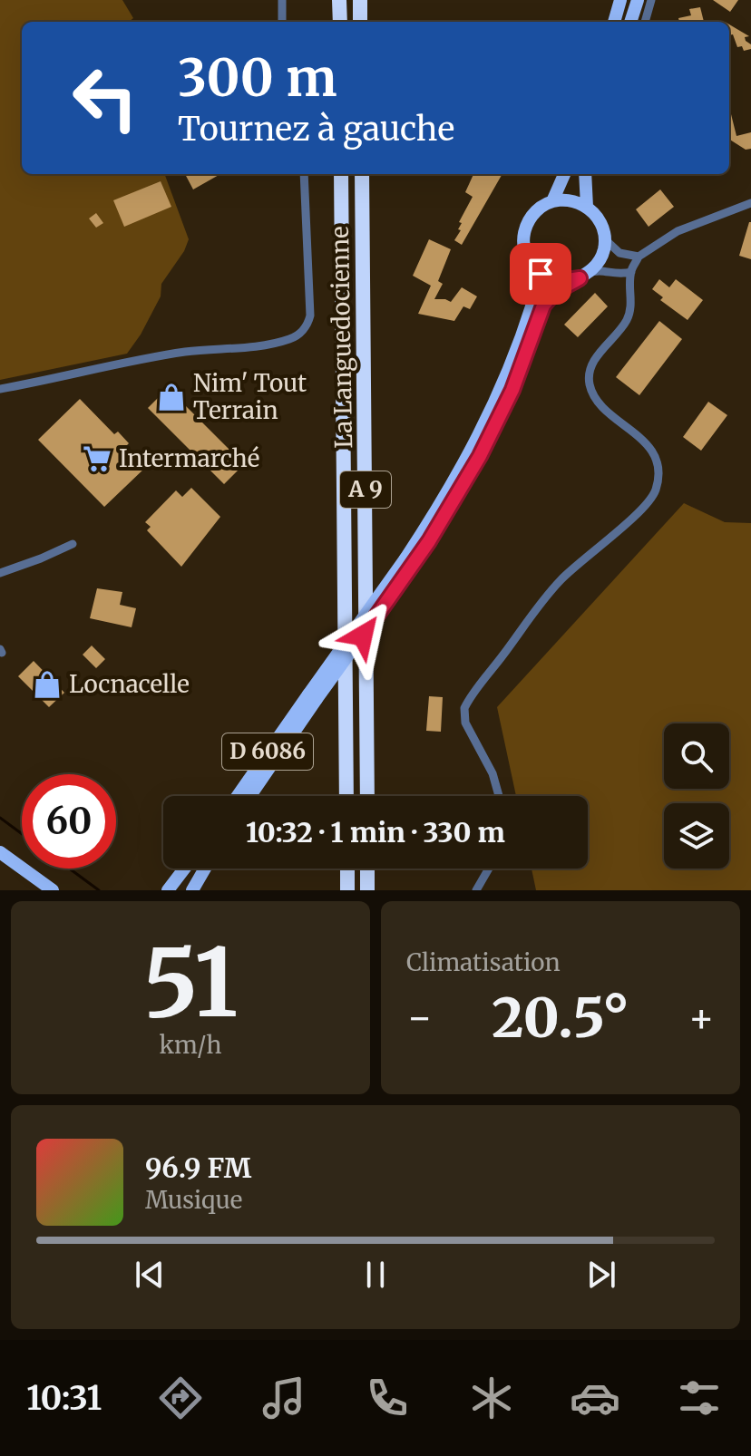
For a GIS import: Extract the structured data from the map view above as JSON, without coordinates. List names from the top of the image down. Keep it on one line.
{"streets":{"highway":["La Languedocienne","A 9"],"main road":["D 6086"]},"places":{"shop":["Nim' Tout Terrain","Locnacelle"],"supermarket":["Intermarché"]},"page":{"turn":["300 m","Tournez à gauche"],"limit":"60","trip":"10:32 · 1 min · 330 m","tile":[["51","km/h"],"Climatisation"],"heat":["−","20.5°","+"],"song":["96.9 FM","Musique"],"tabs":"10:31"}}
